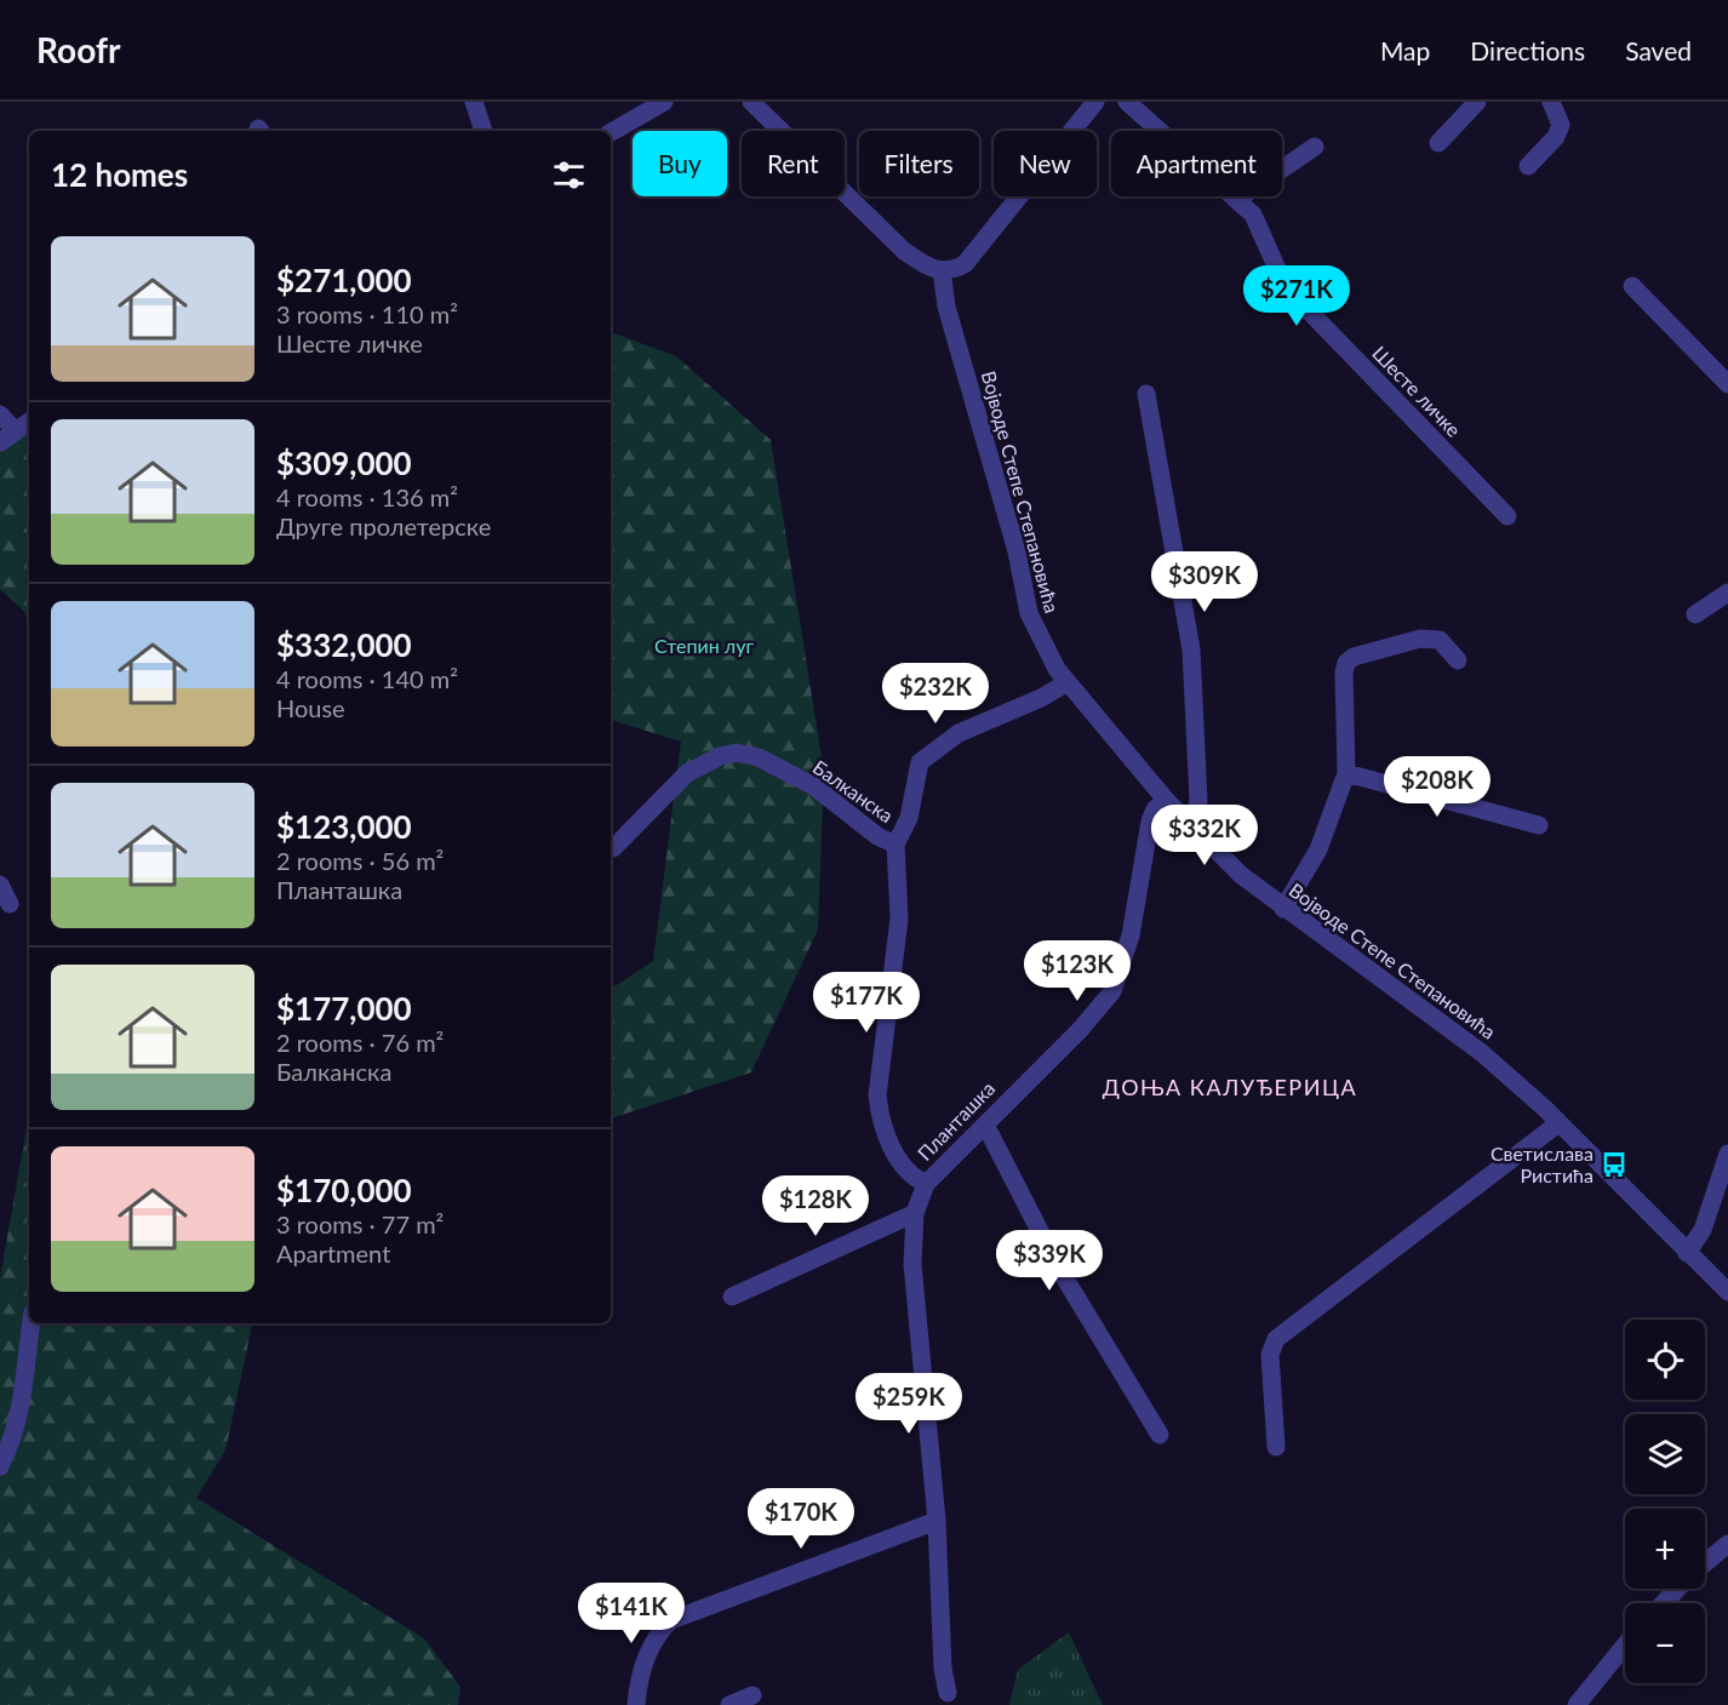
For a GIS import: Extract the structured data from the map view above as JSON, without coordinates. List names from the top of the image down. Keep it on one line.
{"streets":{"street":["Шесте личке","Војводе Степе Степановића","Балканска","Планташка"]},"crossings":[["Војводе Степе Степановића","Балканска"],["Војводе Степе Степановића","Планташка"],["Балканска","Планташка"]],"districts":["ДОЊА КАЛУЂЕРИЦА"],"parks":["Степин луг"],"places":{"bus stop":["Светислава Ристића"]},"page":{"header":"Roofr","nav":["Map","Directions","Saved"],"chip":["Buy","Rent","Filters","New","Apartment"],"heading":"12 homes","list":[{"name":"$271,000","note":"3 rooms · 110 m² · Шесте личке"},{"name":"$309,000","note":"4 rooms · 136 m² · Друге пролетерске"},{"name":"$332,000","note":"4 rooms · 140 m² · House"},{"name":"$123,000","note":"2 rooms · 56 m² · Планташка"},{"name":"$177,000","note":"2 rooms · 76 m² · Балканска"},{"name":"$170,000","note":"3 rooms · 77 m² · Apartment"}],"price":["$271K","$309K","$232K","$208K","$332K","$123K","$177K","$128K","$339K","$259K","$170K","$141K"],"map_buttons":["+","−"]}}
